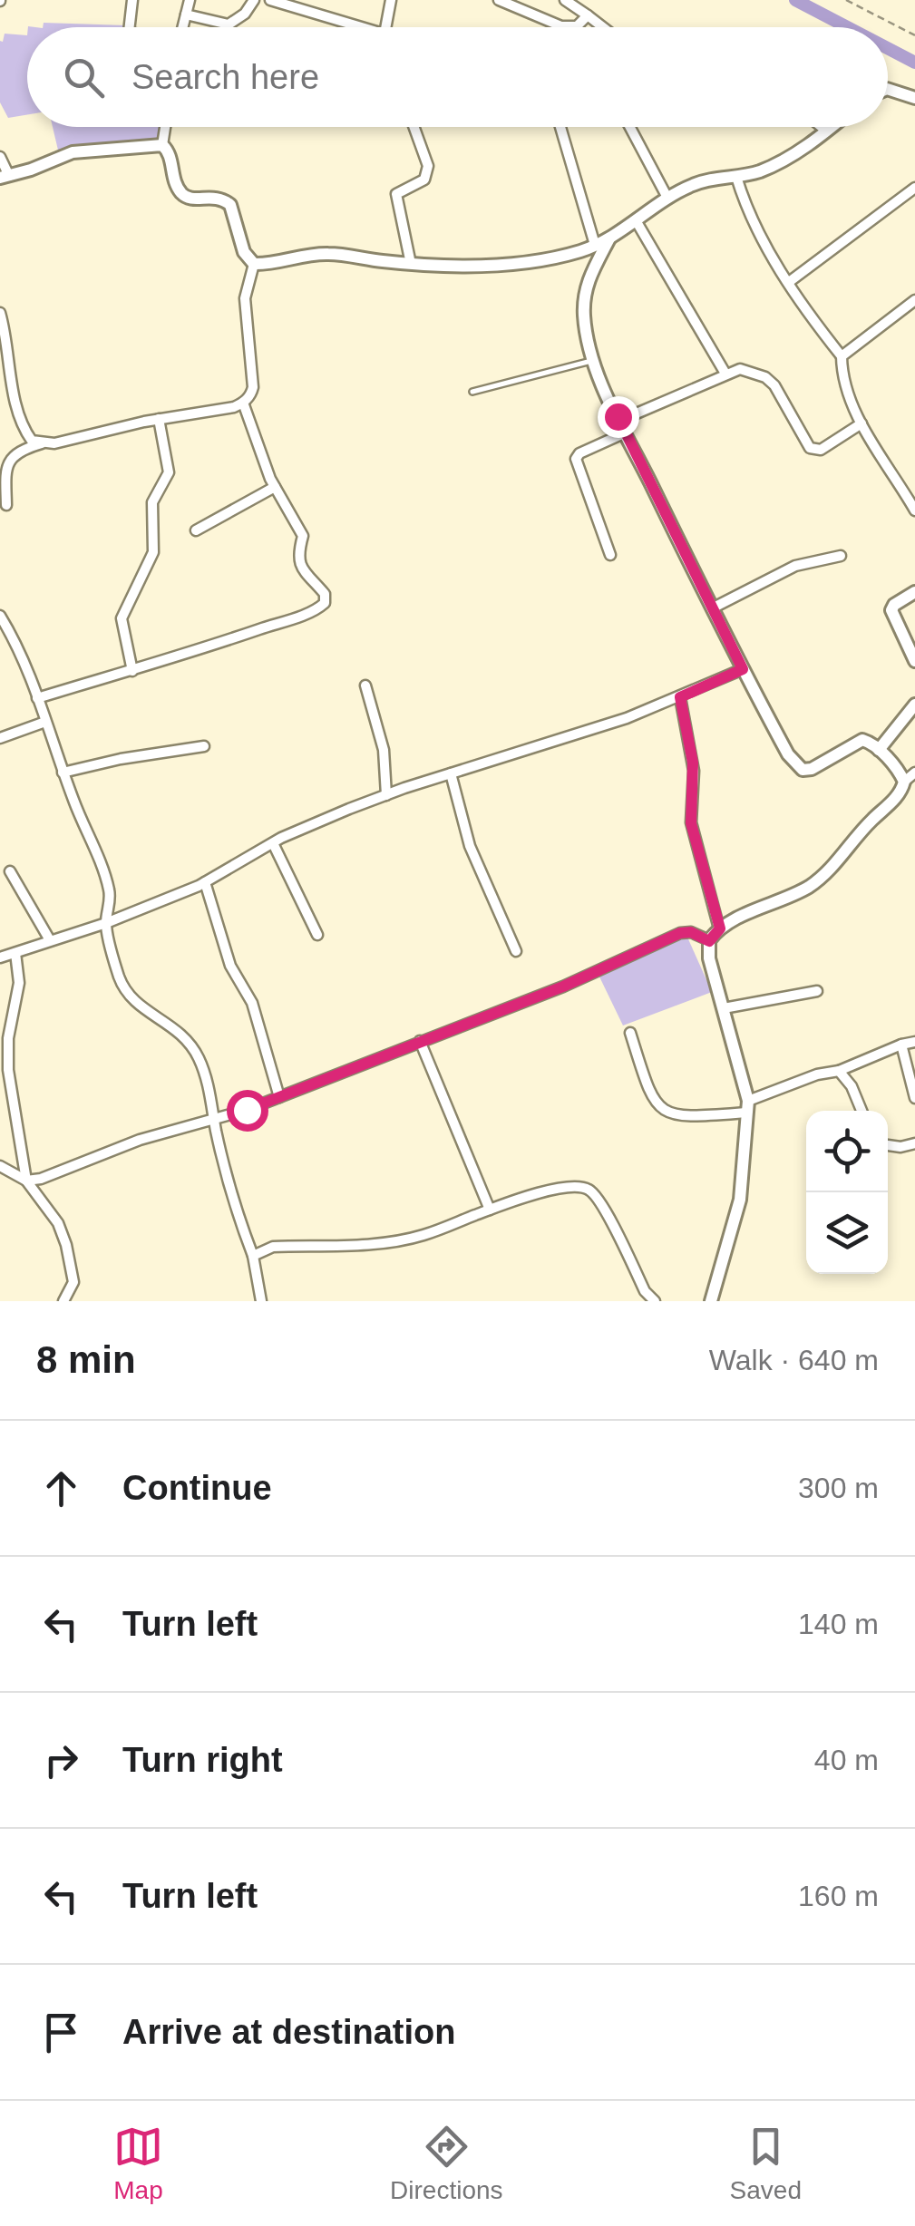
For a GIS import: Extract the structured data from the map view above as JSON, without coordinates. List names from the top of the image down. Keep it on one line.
{"page":{"search":"Search here","heading":["8 min","Walk · 640 m"],"list":[["Continue","300 m"],["Turn left","140 m"],["Turn right","40 m"],["Turn left","160 m"],"Arrive at destination"],"nav":["Map","Directions","Saved"]}}
